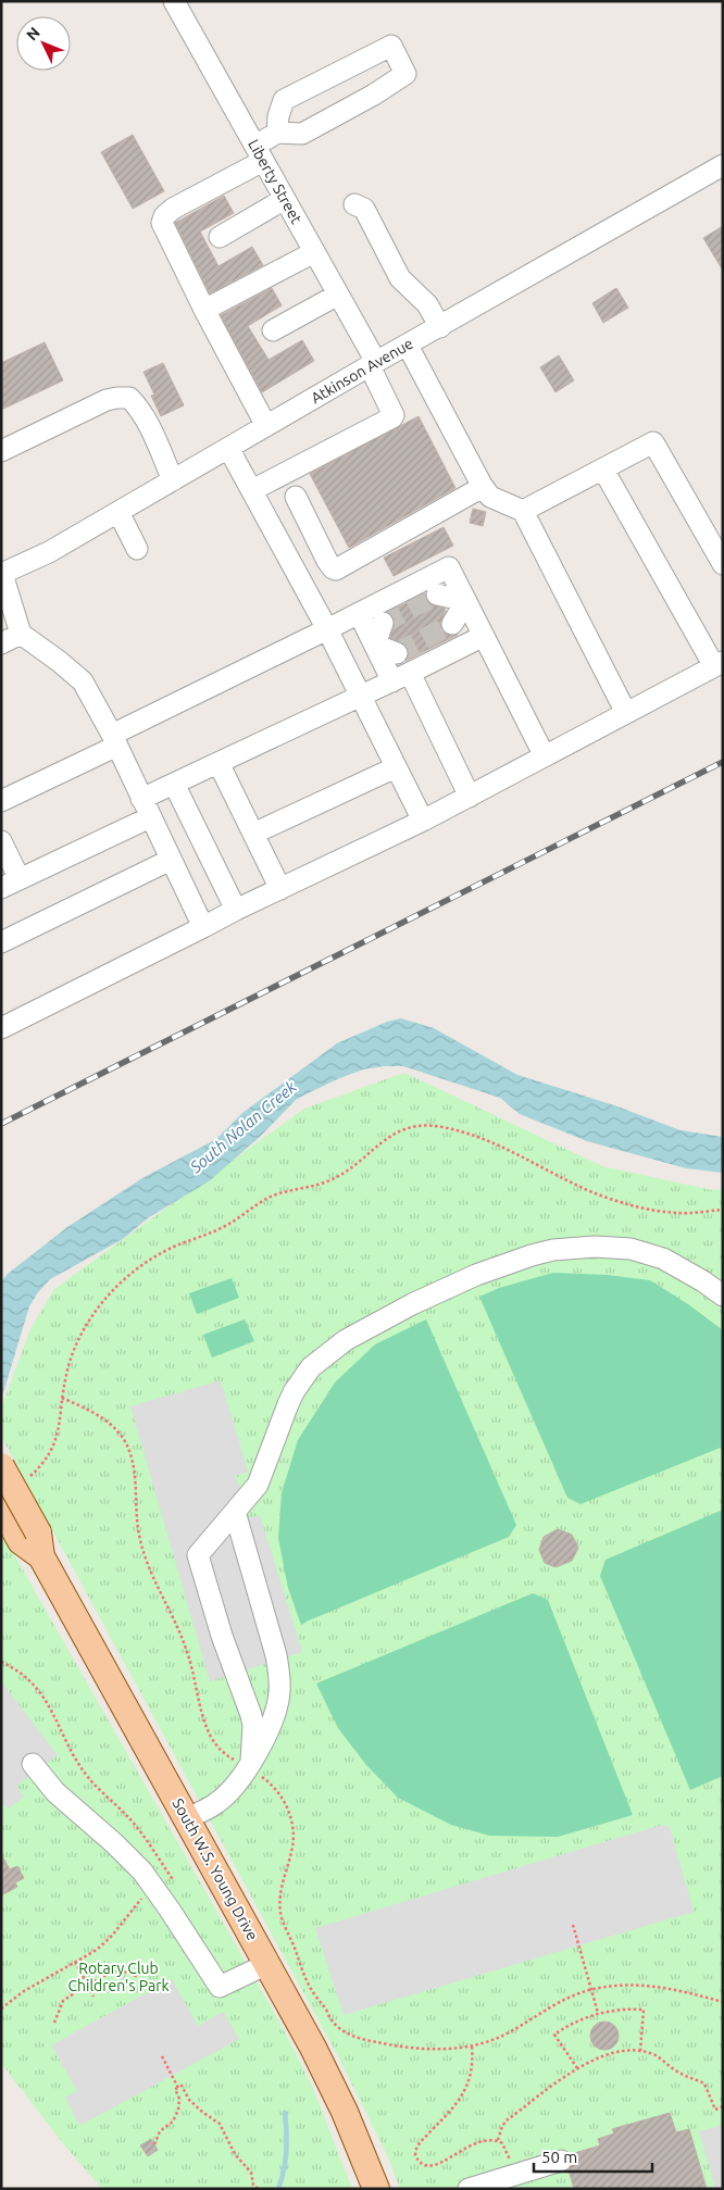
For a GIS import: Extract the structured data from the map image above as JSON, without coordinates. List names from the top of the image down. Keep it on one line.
{"streets":{"main road":["South W.S. Young Drive"],"street":["Liberty Street","Atkinson Avenue"]},"crossings":[["Liberty Street","Atkinson Avenue"]],"water":["South Nolan Creek"],"parks":["Rotary Club Children's Park"],"scale_bar":"50 m","north":"top left"}
